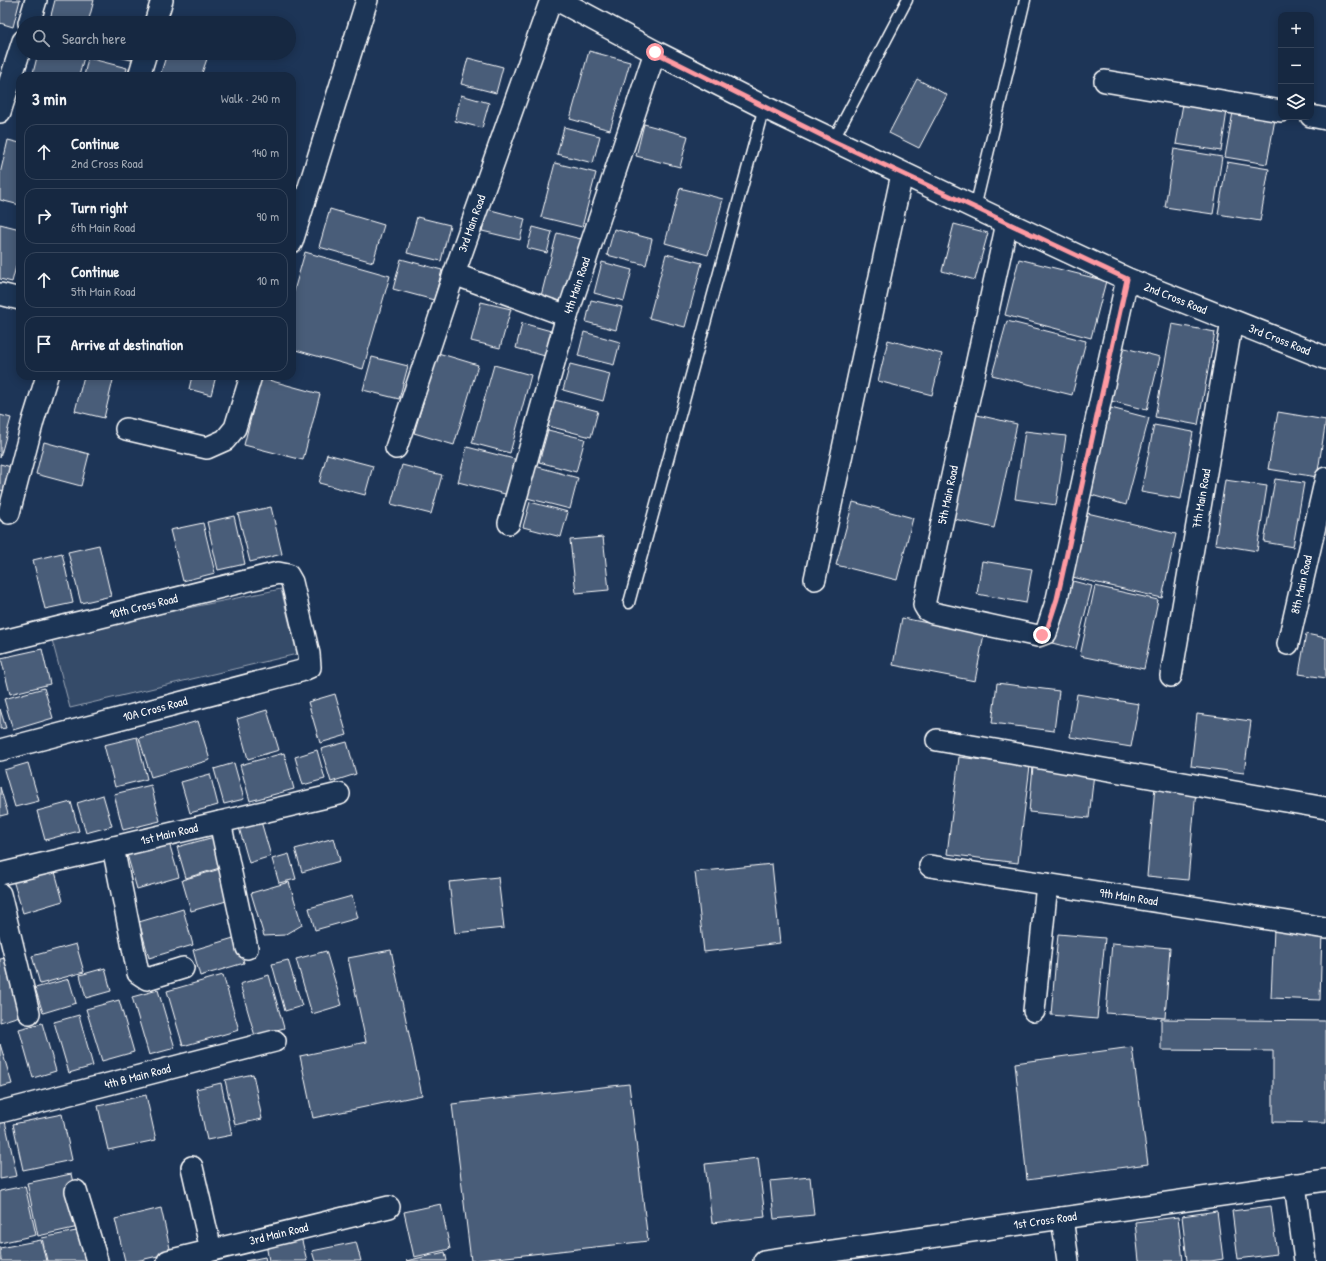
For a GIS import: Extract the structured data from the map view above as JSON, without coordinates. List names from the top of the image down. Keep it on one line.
{"streets":{"street":["3rd Main Road","4th Main Road","2nd Cross Road","3rd Cross Road","5th Main Road","7th Main Road","8th Main Road","10th Cross Road","10A Cross Road","1st Main Road","9th Main Road","4th B Main Road","1st Cross Road"]},"crossings":[["4th Main Road","2nd Cross Road"],["2nd Cross Road","3rd Cross Road"],["2nd Cross Road","5th Main Road"],["2nd Cross Road","7th Main Road"],["3rd Cross Road","7th Main Road"],["10th Cross Road","10A Cross Road"]],"page":{"map_buttons":["+","−"],"search":"Search here","heading":["3 min","Walk · 240 m"],"list":[["Continue","2nd Cross Road","140 m"],["Turn right","6th Main Road","90 m"],["Continue","5th Main Road","10 m"],"Arrive at destination"]}}
